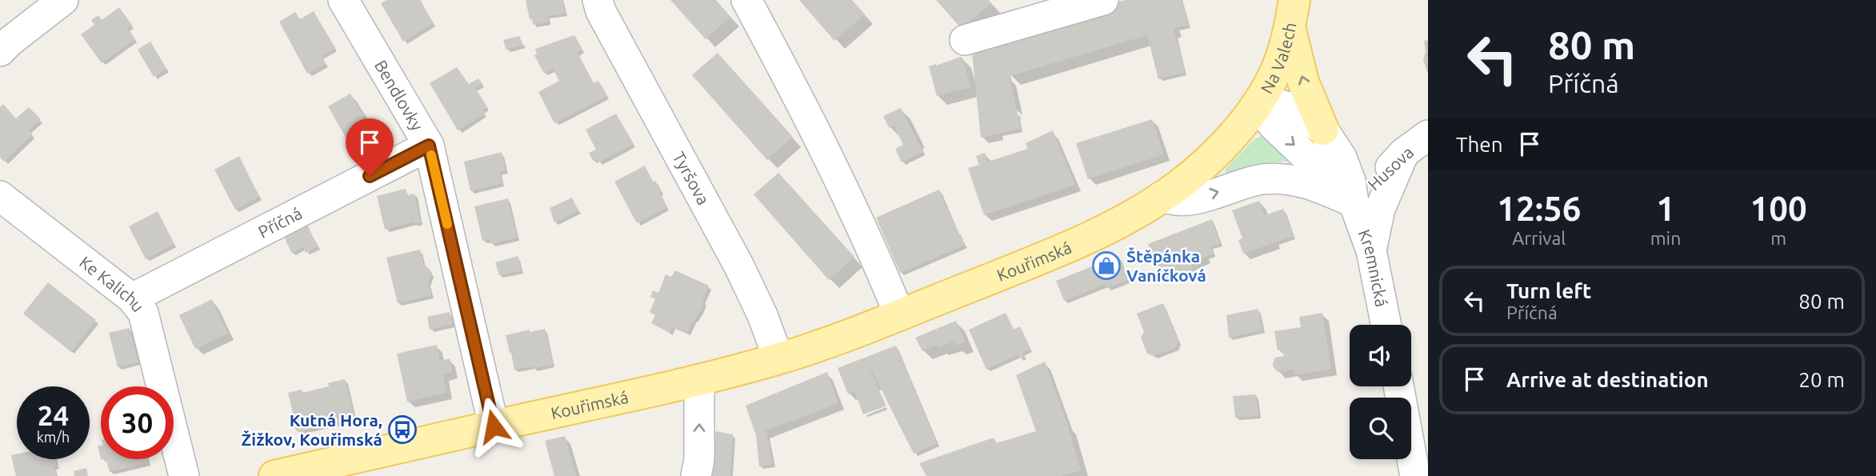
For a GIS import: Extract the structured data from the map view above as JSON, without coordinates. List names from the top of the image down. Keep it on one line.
{"streets":{"main road":["Na Valech","Kouřimská"],"street":["Bendlovky","Husova","Tyršova","Příčná","Kremnická","Ke Kalichu"]},"crossings":[["Na Valech","Kouřimská"],["Bendlovky","Příčná"],["Bendlovky","Kouřimská"],["Husova","Kremnická"],["Tyršova","Kouřimská"],["Příčná","Ke Kalichu"]],"places":{"shop":["Štěpánka Vaníčková"],"bus stop":["Kutná Hora, Žižkov, Kouřimská"]},"page":{"turn":["80 m","Příčná"],"then":"Then","eta":["12:56","Arrival","1","min","100","m"],"list":[{"name":"Turn left","note":"Příčná","value":"80 m"},{"name":"Arrive at destination","value":"20 m"}],"speed":"24 km/h","limit":"30"}}
